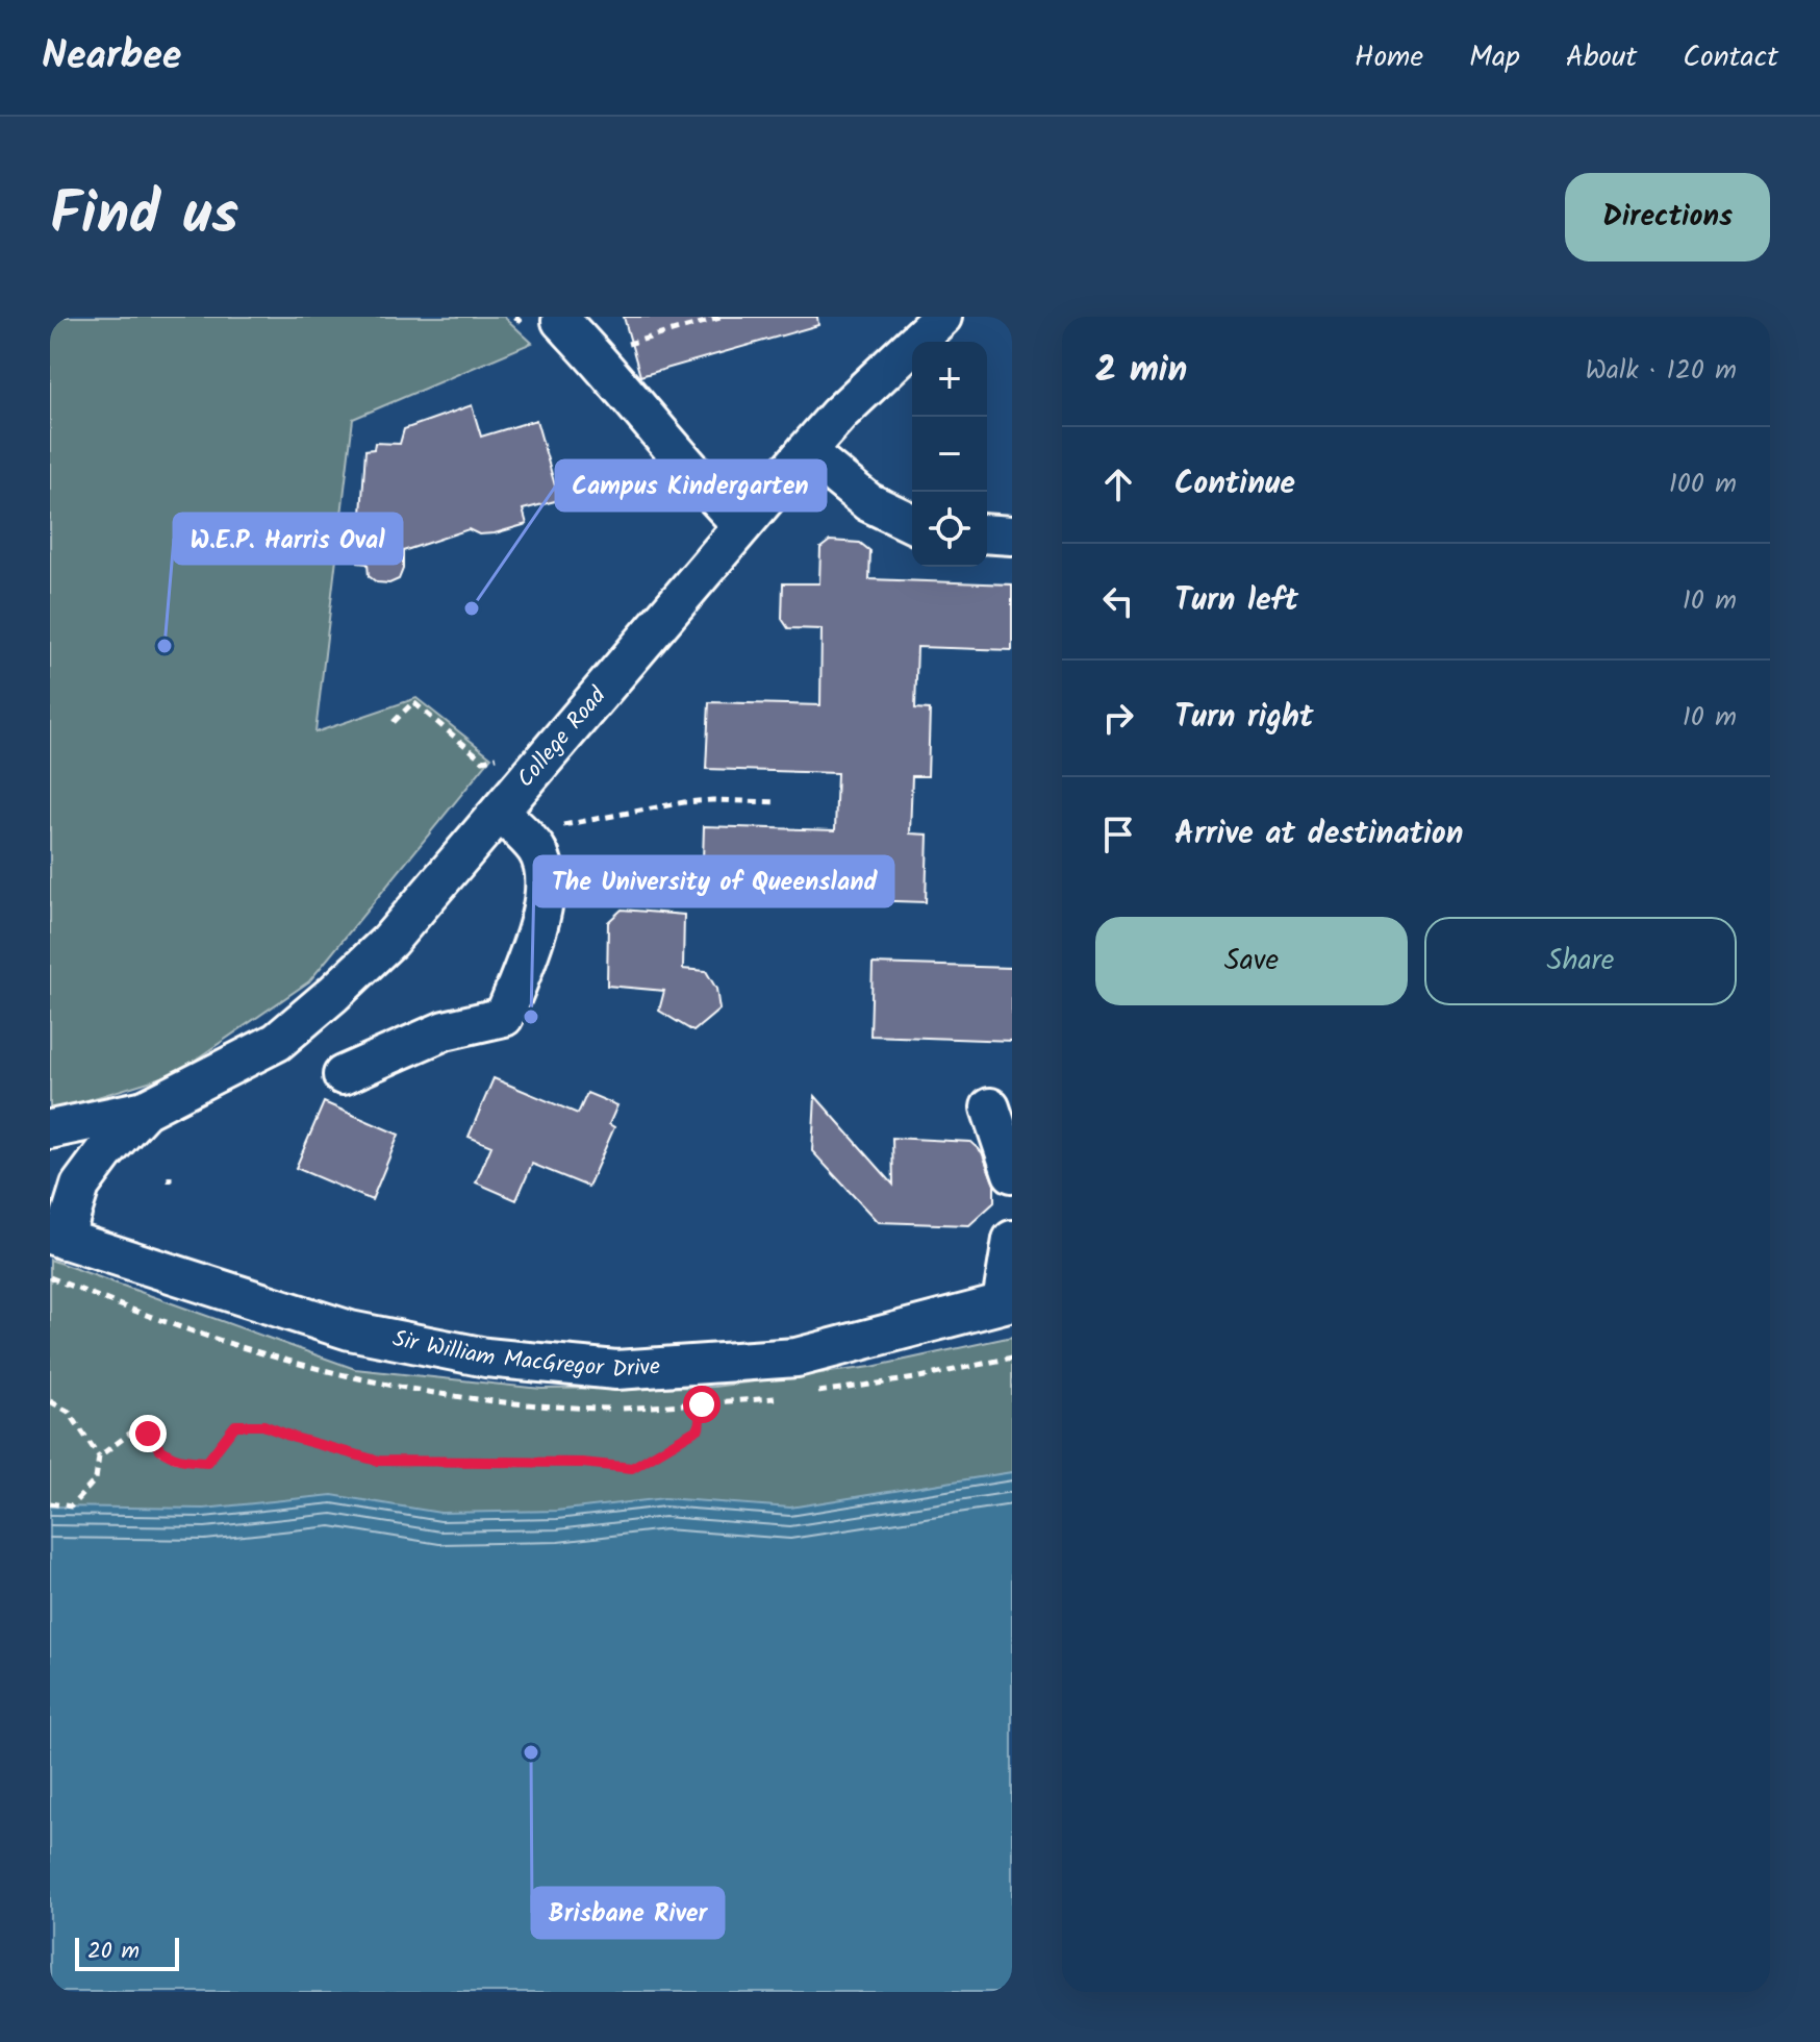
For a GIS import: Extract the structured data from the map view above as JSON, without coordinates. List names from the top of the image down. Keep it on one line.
{"streets":{"street":["College Road","Sir William MacGregor Drive"]},"crossings":[["College Road","Sir William MacGregor Drive"]],"places":["Campus Kindergarten","W.E.P. Harris Oval","The University of Queensland","Brisbane River"],"scale_bar":"20 m","page":{"header":"Nearbee","nav":["Home","Map","About","Contact"],"title":"Find us","buttons":["Directions",["Save","Share"]],"heading":["2 min","Walk · 120 m"],"map_buttons":["+","−"],"list":[["Continue","100 m"],["Turn left","10 m"],["Turn right","10 m"],"Arrive at destination"],"scale":"20 m"}}
